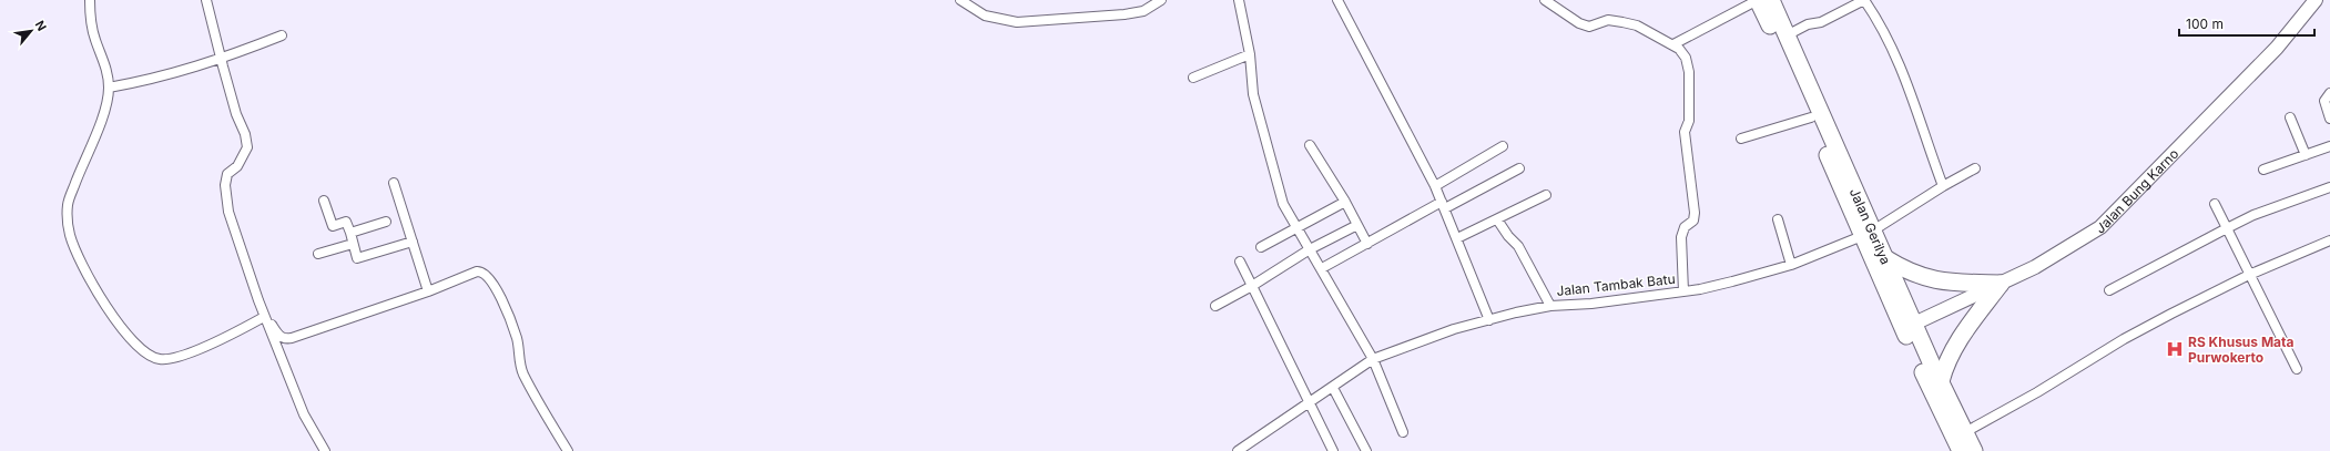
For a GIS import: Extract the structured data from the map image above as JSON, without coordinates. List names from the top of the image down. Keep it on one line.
{"streets":{"highway":["Jalan Gerilya"],"main road":["Jalan Bung Karno"],"street":["Jalan Tambak Batu"]},"crossings":[["Jalan Bung Karno","Jalan Gerilya"],["Jalan Gerilya","Jalan Tambak Batu"]],"places":{"hospital":["RS Khusus Mata Purwokerto"]},"scale_bar":"100 m","north":"top right"}
